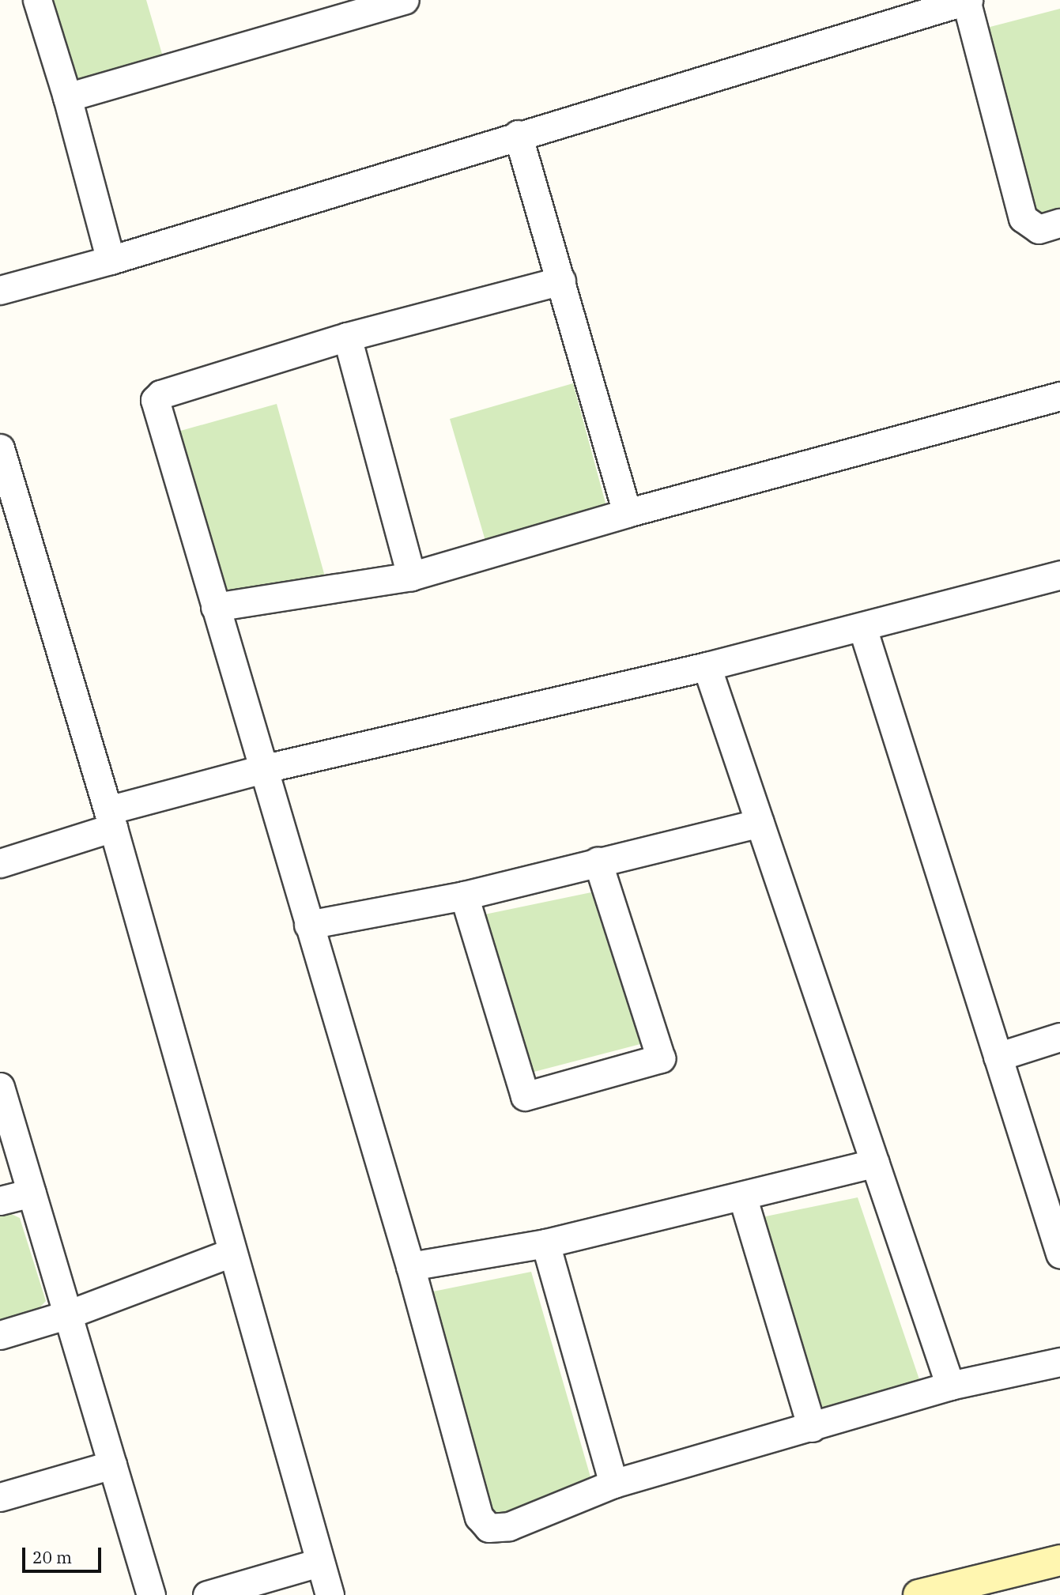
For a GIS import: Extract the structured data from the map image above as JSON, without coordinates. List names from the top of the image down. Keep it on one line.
{"scale_bar":"20 m"}
